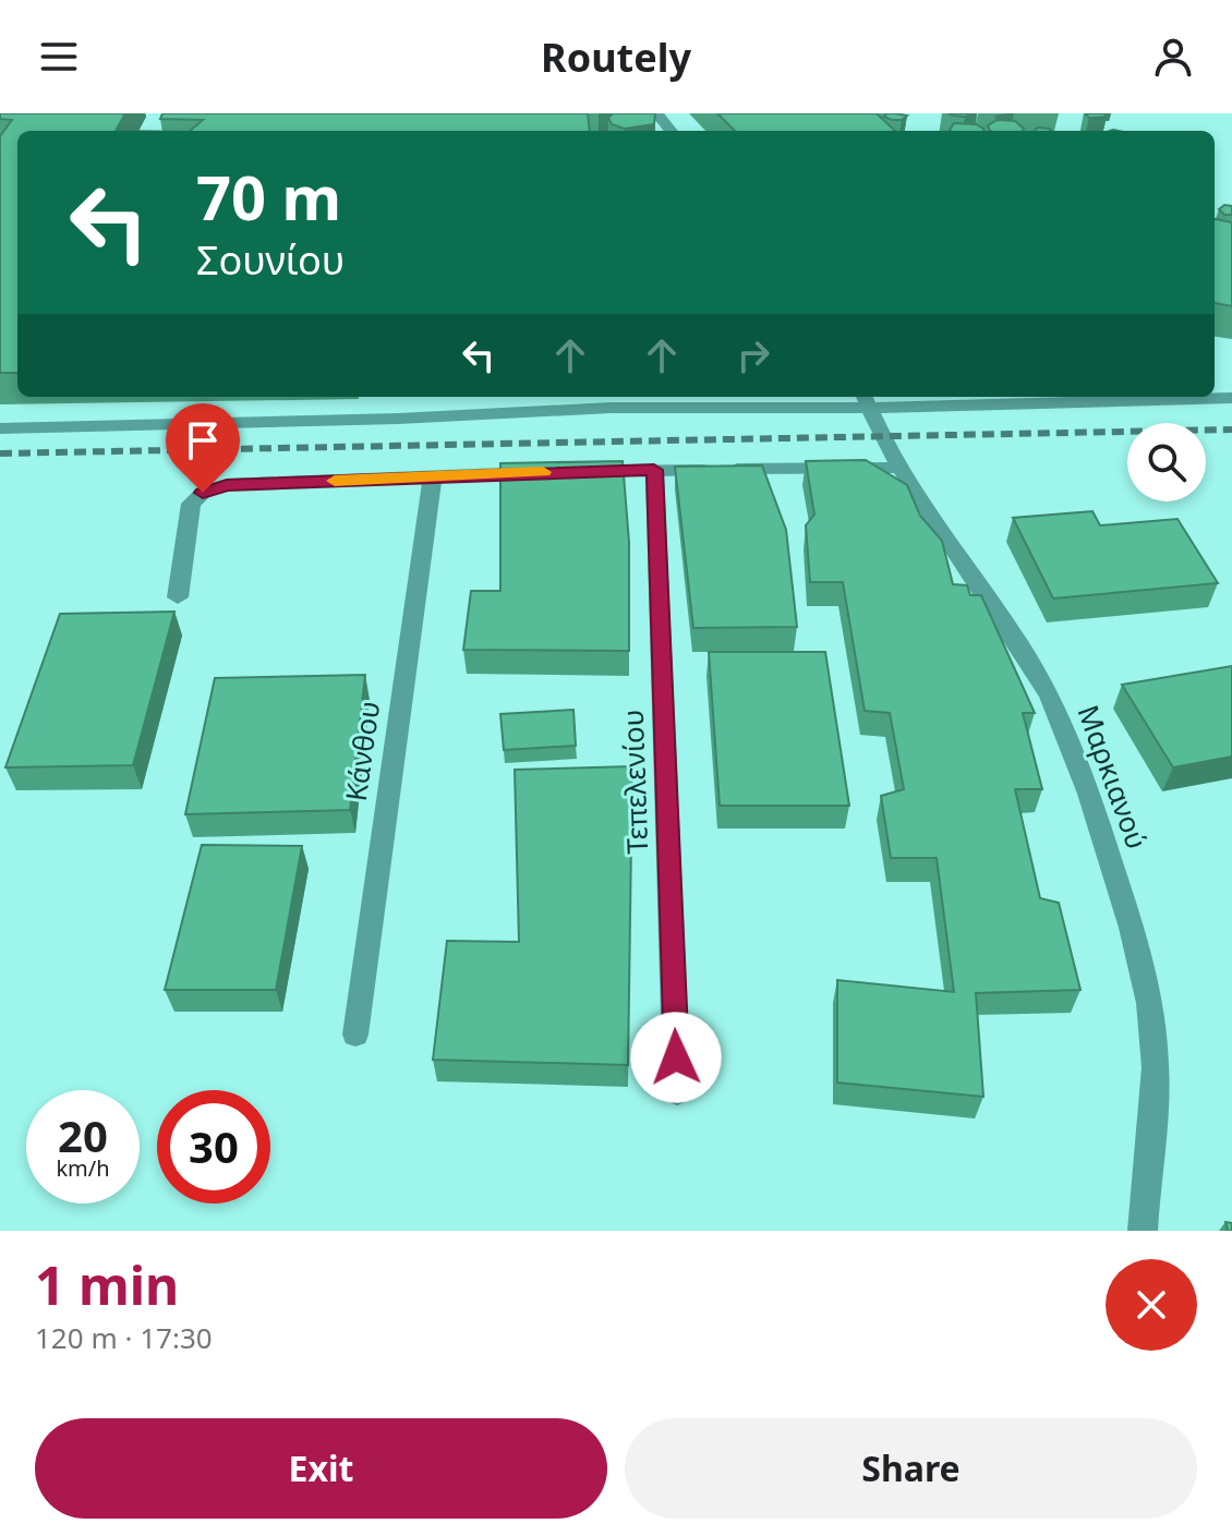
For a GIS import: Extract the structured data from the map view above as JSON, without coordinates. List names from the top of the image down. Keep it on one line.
{"streets":{"street":["Κάνθου","Μαρκιανού","Τεπελενίου"]},"page":{"header":"Routely","turn":["70 m","Σουνίου"],"speed":"20 km/h","limit":"30","heading":["1 min","120 m · 17:30"],"buttons":["Exit","Share"]}}
